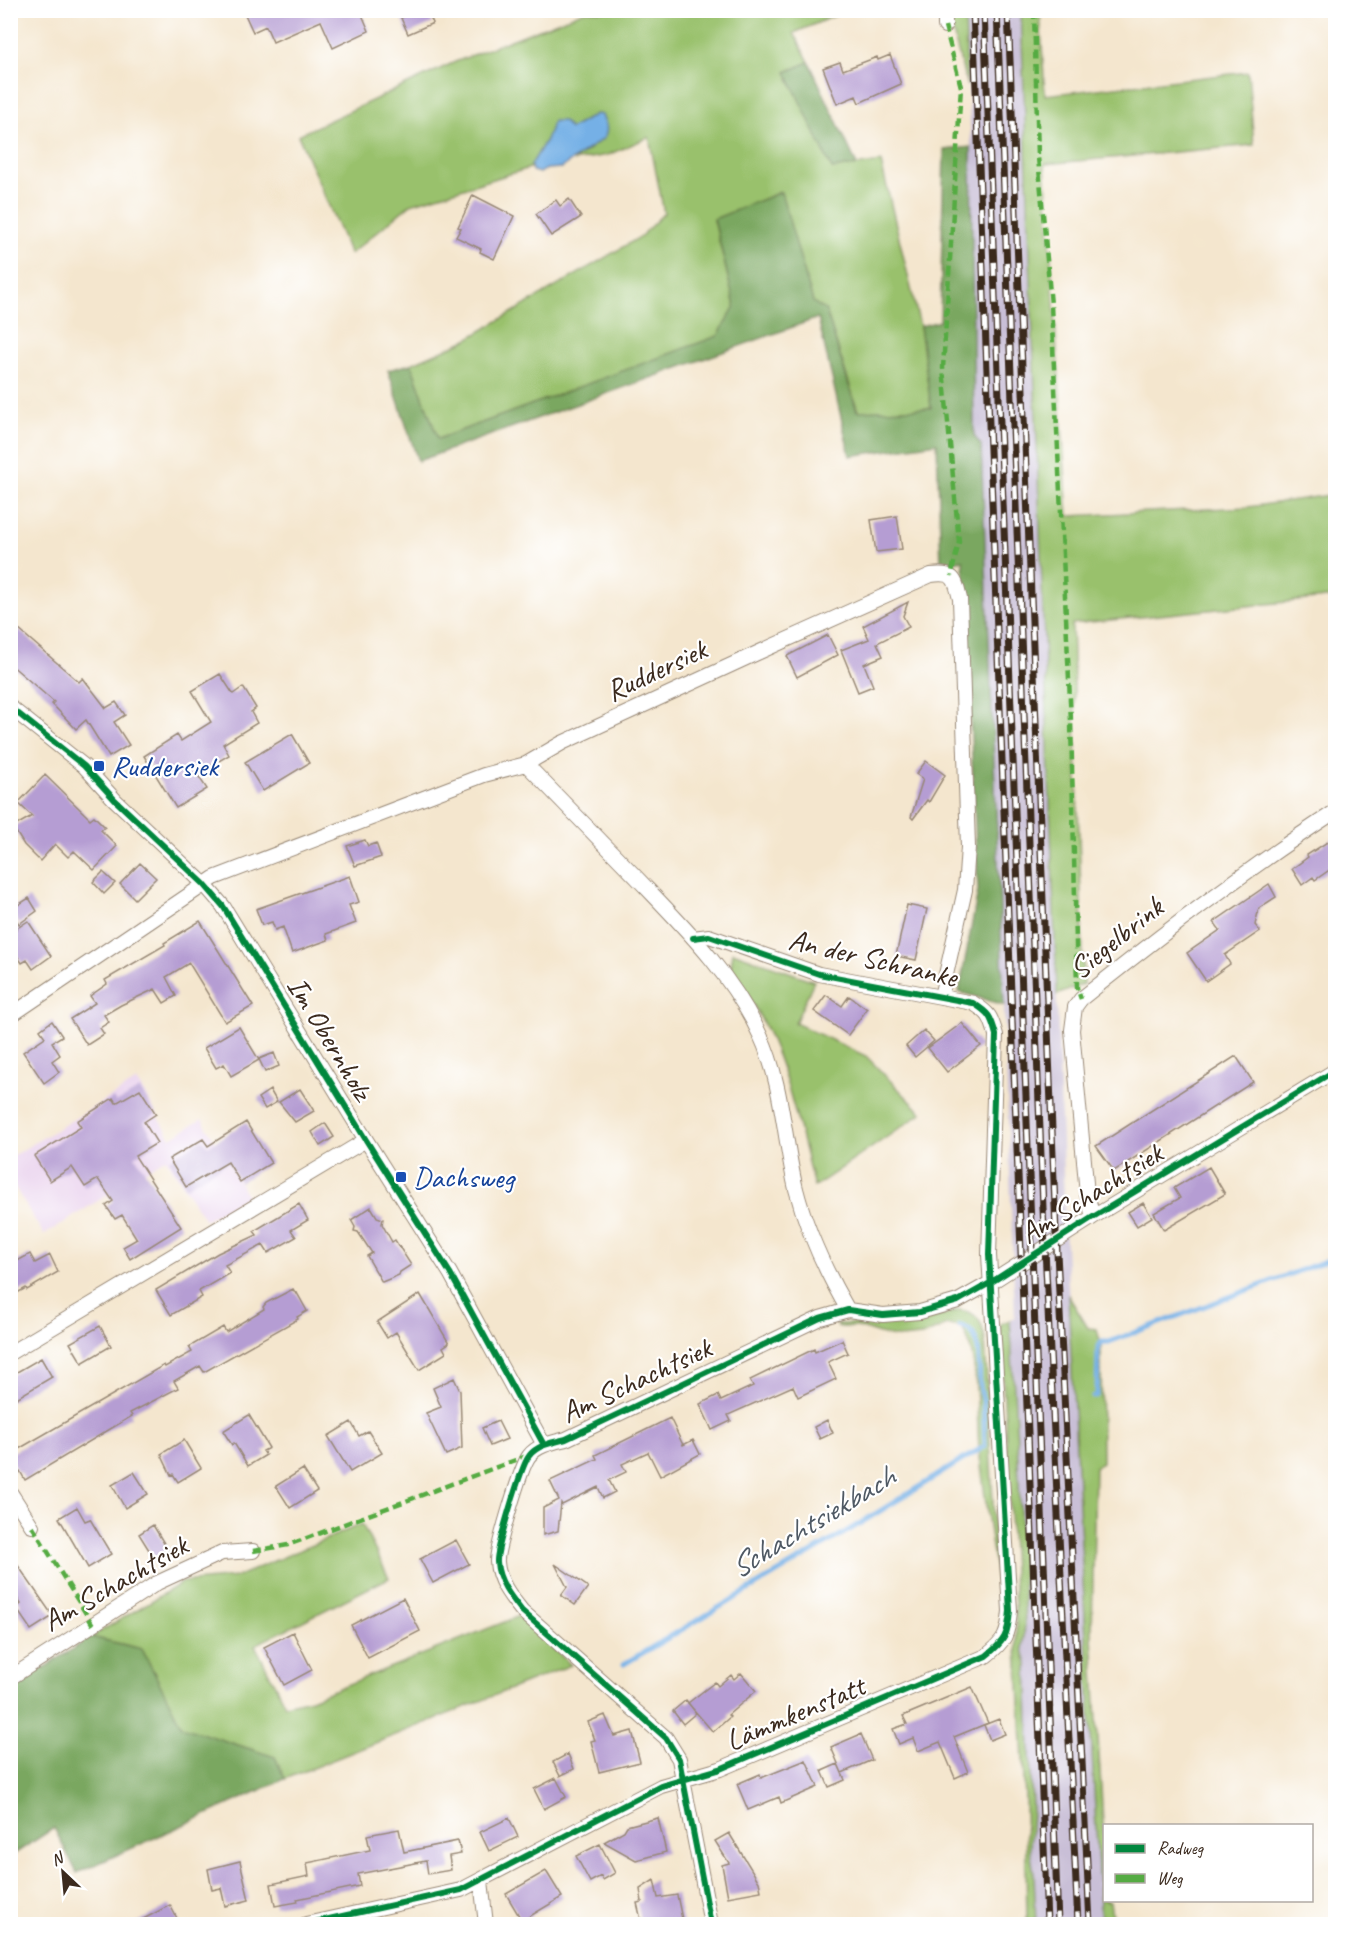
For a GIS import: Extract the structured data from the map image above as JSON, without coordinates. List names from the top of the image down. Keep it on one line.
{"streets":{"street":["Ruddersiek","Siegelbrink","An der Schranke","Im Obernholz","Am Schachtsiek","Lämmkenstatt"]},"crossings":[["Ruddersiek","An der Schranke"],["Ruddersiek","Im Obernholz"],["Siegelbrink","Am Schachtsiek"],["An der Schranke","Am Schachtsiek"],["An der Schranke","Lämmkenstatt"],["Im Obernholz","Am Schachtsiek"],["Am Schachtsiek","Lämmkenstatt"]],"water":["Schachtsiekbach"],"places":{"transit":["Ruddersiek","Dachsweg"]},"legend":["Radweg","Weg"],"north":"top left"}
